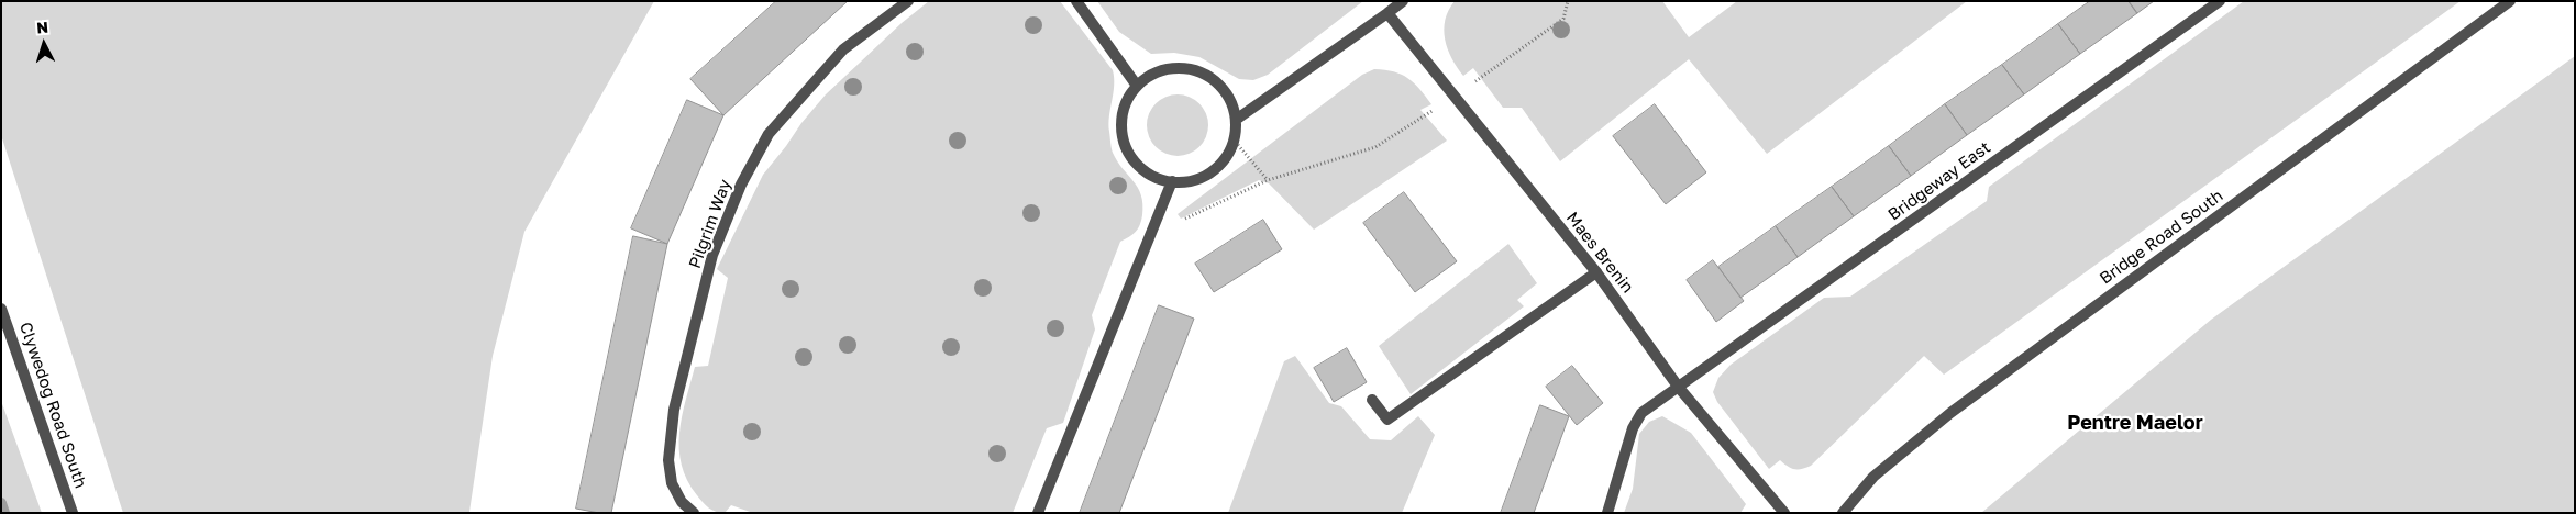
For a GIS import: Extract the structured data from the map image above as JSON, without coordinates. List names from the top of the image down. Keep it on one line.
{"streets":{"street":["Bridgeway East","Pilgrim Way","Bridge Road South","Maes Brenin","Clywedog Road South"]},"crossings":[["Bridgeway East","Maes Brenin"]],"districts":["Pentre Maelor"],"north":"top"}
